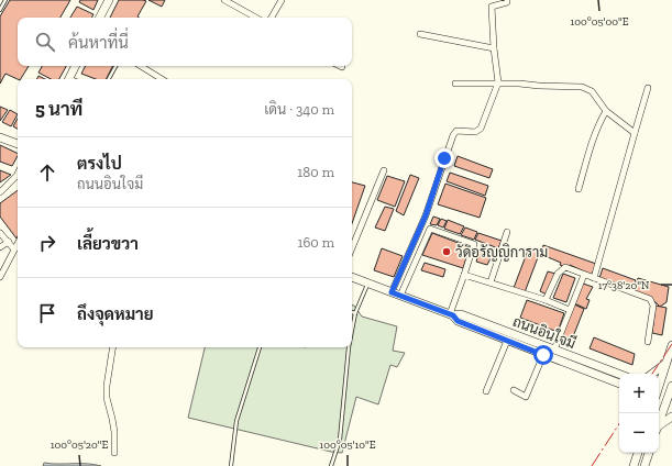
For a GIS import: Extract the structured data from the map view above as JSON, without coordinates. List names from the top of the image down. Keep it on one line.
{"streets":{"main road":["ถนนอินใจมี"]},"places":["วัดอรัญญิการาม"],"page":{"search":"ค้นหาที่นี่","heading":["5 นาที","เดิน · 340 m"],"list":[["ตรงไป","ถนนอินใจมี","180 m"],["เลี้ยวขวา","160 m"],"ถึงจุดหมาย"],"map_buttons":["+","−"]},"coordinates":["100°05'00\"E","17°38'20\"N","100°05'20\"E","100°05'10\"E"]}
